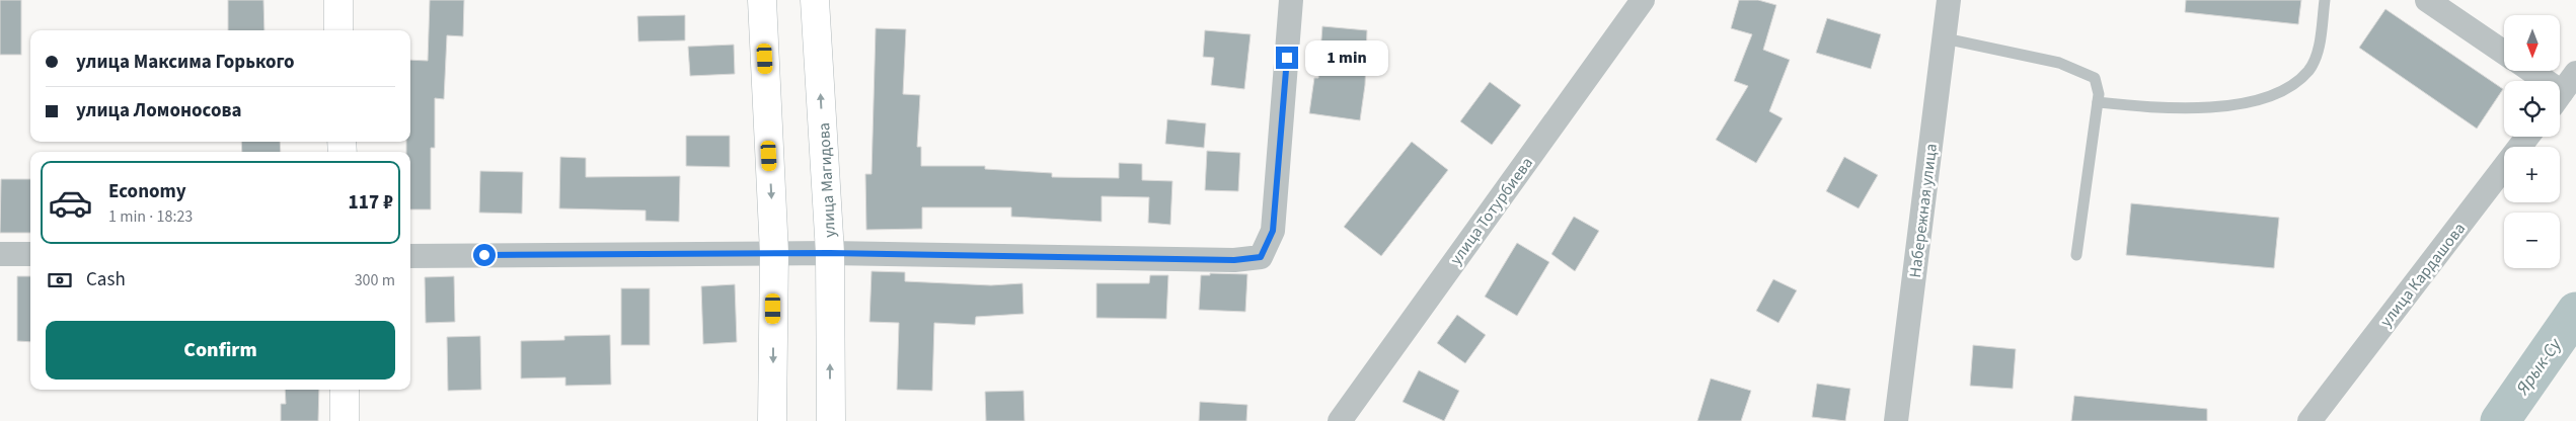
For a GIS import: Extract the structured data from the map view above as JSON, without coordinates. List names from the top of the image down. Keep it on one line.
{"streets":{"main road":["улица Магидова"],"street":["улица Тотурбиева","Набережная улица","улица Кардашова"]},"water":["Ярык-Су"],"north":"bottom","page":{"map_buttons":["+","−"],"banner":["улица Максима Горького","улица Ломоносова"],"bubble":"1 min","list":[{"name":"Economy","note":"1 min · 18:23","value":"117 ₽"}],"pay":["Cash","300 m"],"buttons":"Confirm"}}
